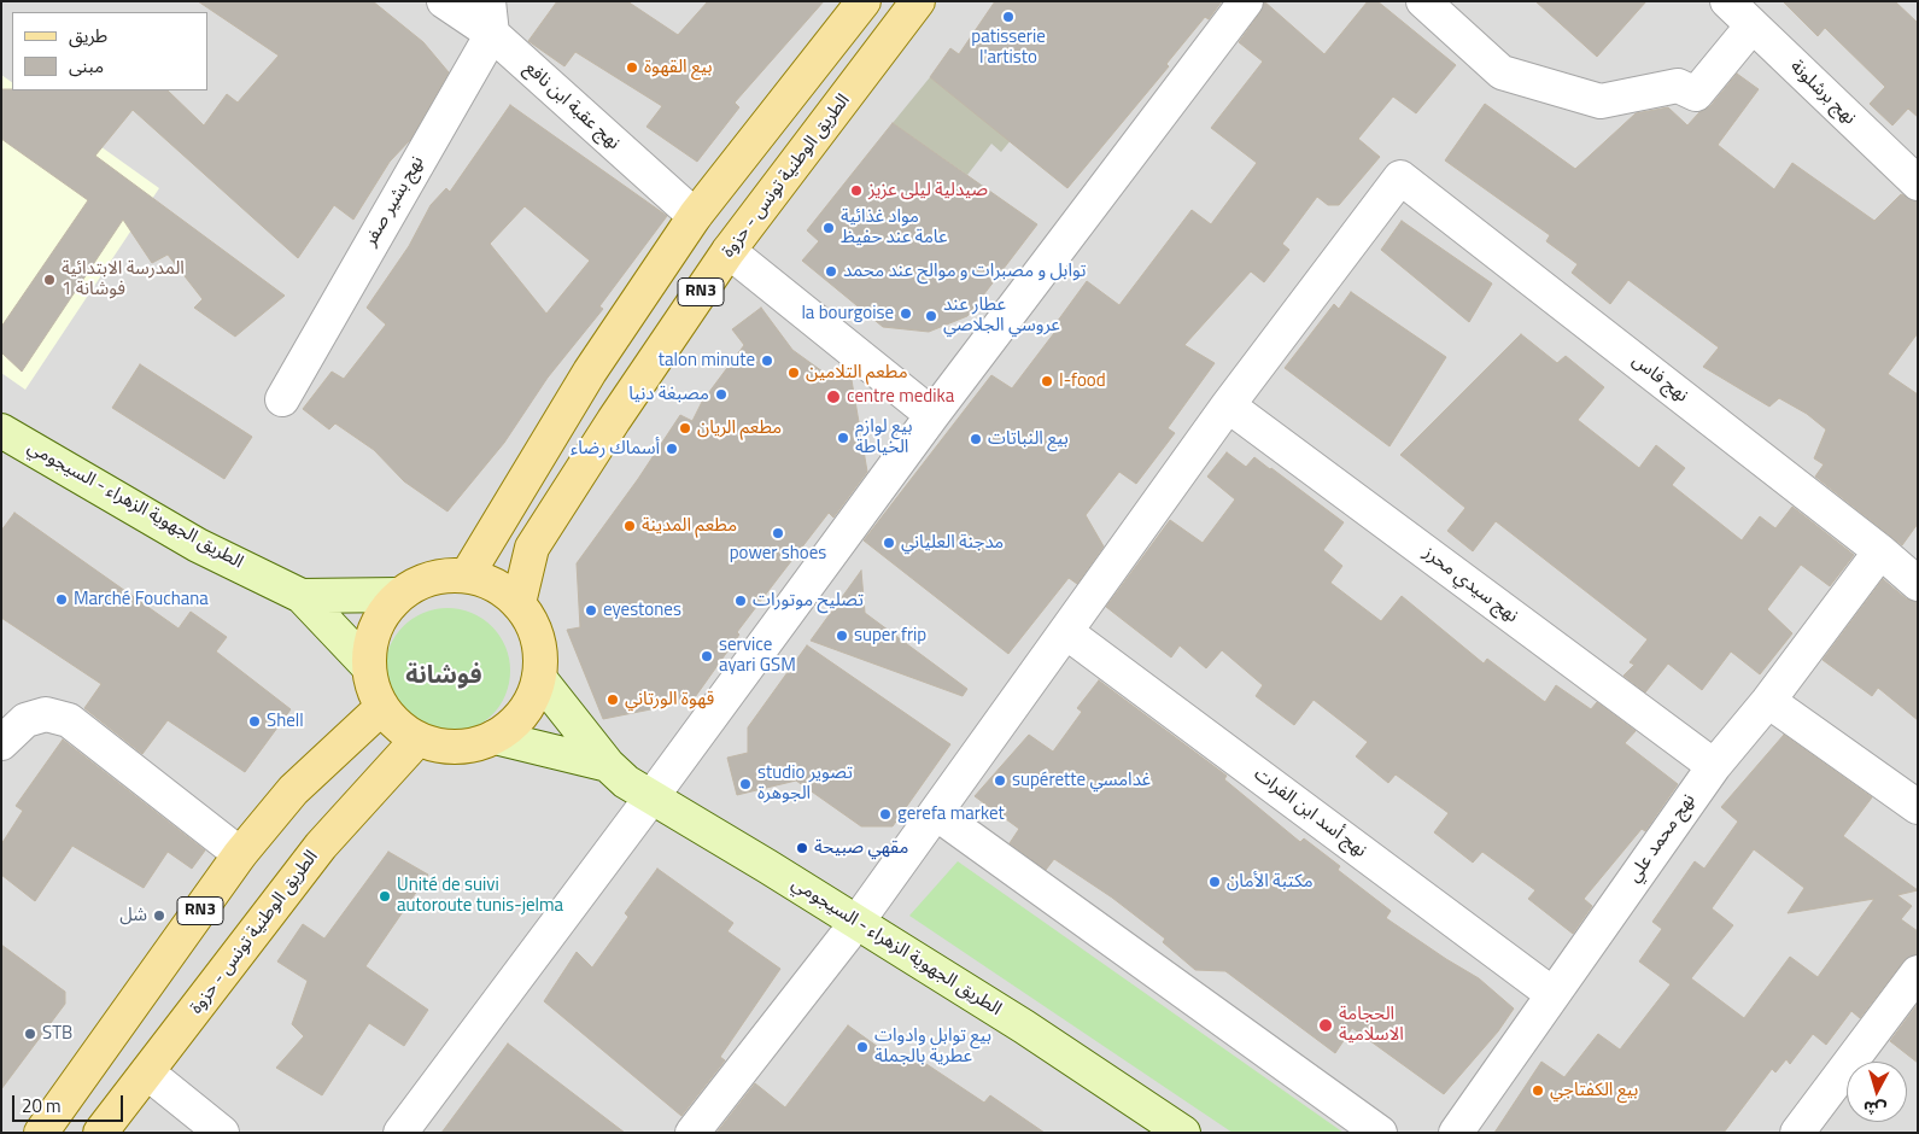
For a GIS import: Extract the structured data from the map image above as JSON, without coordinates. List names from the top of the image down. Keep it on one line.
{"streets":{"main road":["الطريق الوطنية تونس - حزوة","RN3","الطريق الجهوية الزهراء - السيجومي"],"street":["نهج برشلونة","نهج عقبة ابن نافع","نهج بشير صفر","نهج فاس","نهج سيدي محرز","نهج أسد ابن الفرات","نهج محمد علي"]},"crossings":[["نهج عقبة ابن نافع","نهج بشير صفر"],["نهج عقبة ابن نافع","RN3"],["الطريق الوطنية تونس - حزوة","RN3"],["الطريق الوطنية تونس - حزوة","الطريق الجهوية الزهراء - السيجومي"],["RN3","الطريق الجهوية الزهراء - السيجومي"],["نهج فاس","نهج سيدي محرز"],["نهج فاس","نهج محمد علي"],["نهج سيدي محرز","نهج محمد علي"],["نهج أسد ابن الفرات","نهج محمد علي"]],"districts":["فوشانة"],"places":["patisserie l'artisto","بيع القهوة","صيدلية ليلى عزيز","مواد غذائية عامة عند حفيظ","توابل و مصبرات و موالح عند محمد","المدرسة الابتدائية فوشانة 1","la bourgoise","عطار عند عروسي الجلاصي","talon minute","مطعم التلامين","I-food","مصبغة دنيا","centre medika","مطعم الريان","بيع لوازم الخياطة","بيع النباتات","أسماك رضاء","مطعم المدينة","power shoes","مدجنة العلياني","Marché Fouchana","تصليح موتورات","eyestones","super frip","service ayari GSM","قهوة الورتاني","Shell","supérette غدامسي","studio تصوير الجوهرة","gerefa market","مقهي صبيحة","مكتبة الأمان","Unité de suivi autoroute tunis-jelma","شل","الحجامة الاسلامية","STB","بيع توابل وادوات عطرية بالجملة","بيع الكفتاجي"],"legend":["طريق","مبنى"],"scale_bar":"20 m","north":"bottom"}
